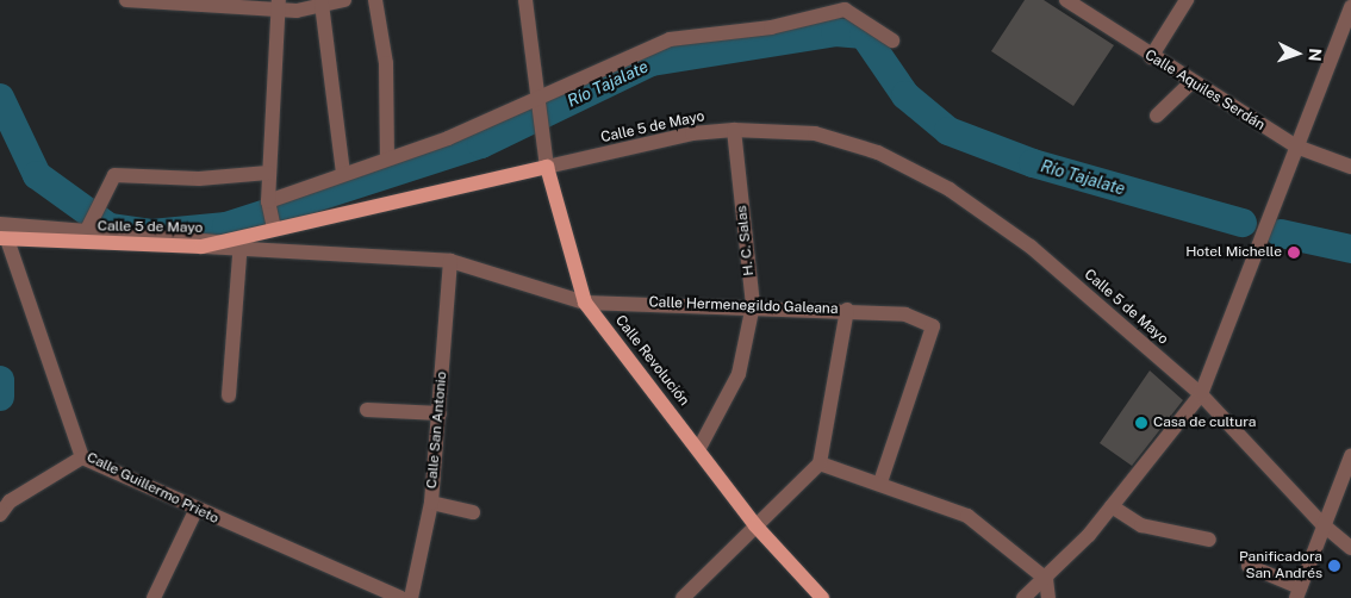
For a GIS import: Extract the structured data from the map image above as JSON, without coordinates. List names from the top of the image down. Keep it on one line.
{"streets":{"main road":["Calle 5 de Mayo","Calle Revolución"],"street":["Calle Aquiles Serdán","H. C. Salas","Calle Hermenegildo Galeana","Calle San Antonio","Calle Guillermo Prieto"]},"crossings":[["Calle 5 de Mayo","H. C. Salas"],["Calle 5 de Mayo","Calle Hermenegildo Galeana"],["Calle 5 de Mayo","Calle Revolución"],["Calle 5 de Mayo","Calle Guillermo Prieto"],["H. C. Salas","Calle Hermenegildo Galeana"],["H. C. Salas","Calle Revolución"],["Calle Hermenegildo Galeana","Calle Revolución"],["Calle Hermenegildo Galeana","Calle San Antonio"]],"water":["Río Tajalate"],"places":["Hotel Michelle","Casa de cultura","Panificadora San Andrés"],"north":"right"}
